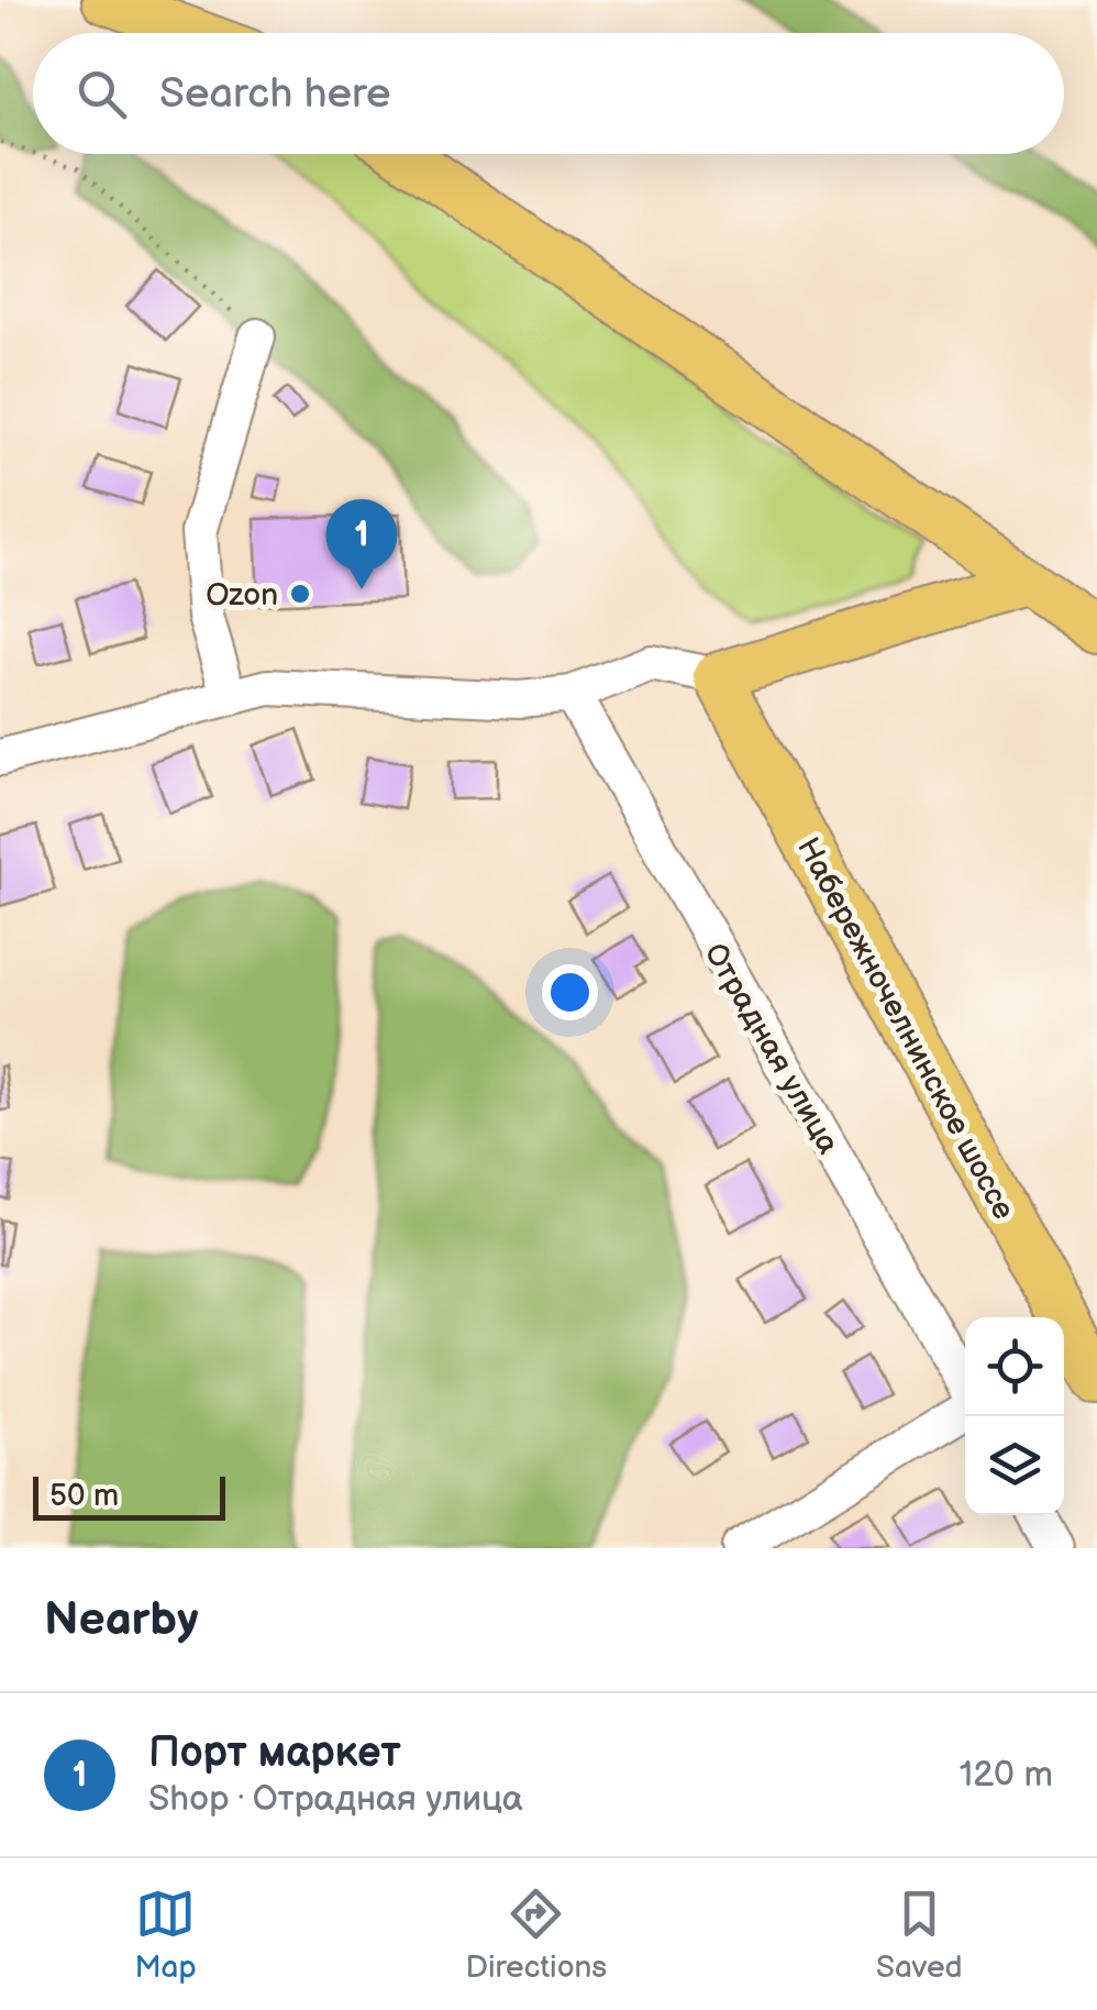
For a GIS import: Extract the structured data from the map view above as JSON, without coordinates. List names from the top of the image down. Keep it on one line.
{"streets":{"main road":["Набережночелнинское шоссе"],"street":["Отрадная улица"]},"places":["Ozon"],"scale_bar":"50 m","page":{"search":"Search here","pins":"1","scale":"50 m","heading":"Nearby","list":[{"mark":"1","name":"Порт маркет","note":"Shop · Отрадная улица","value":"120 m"}],"nav":["Map","Directions","Saved"]}}
